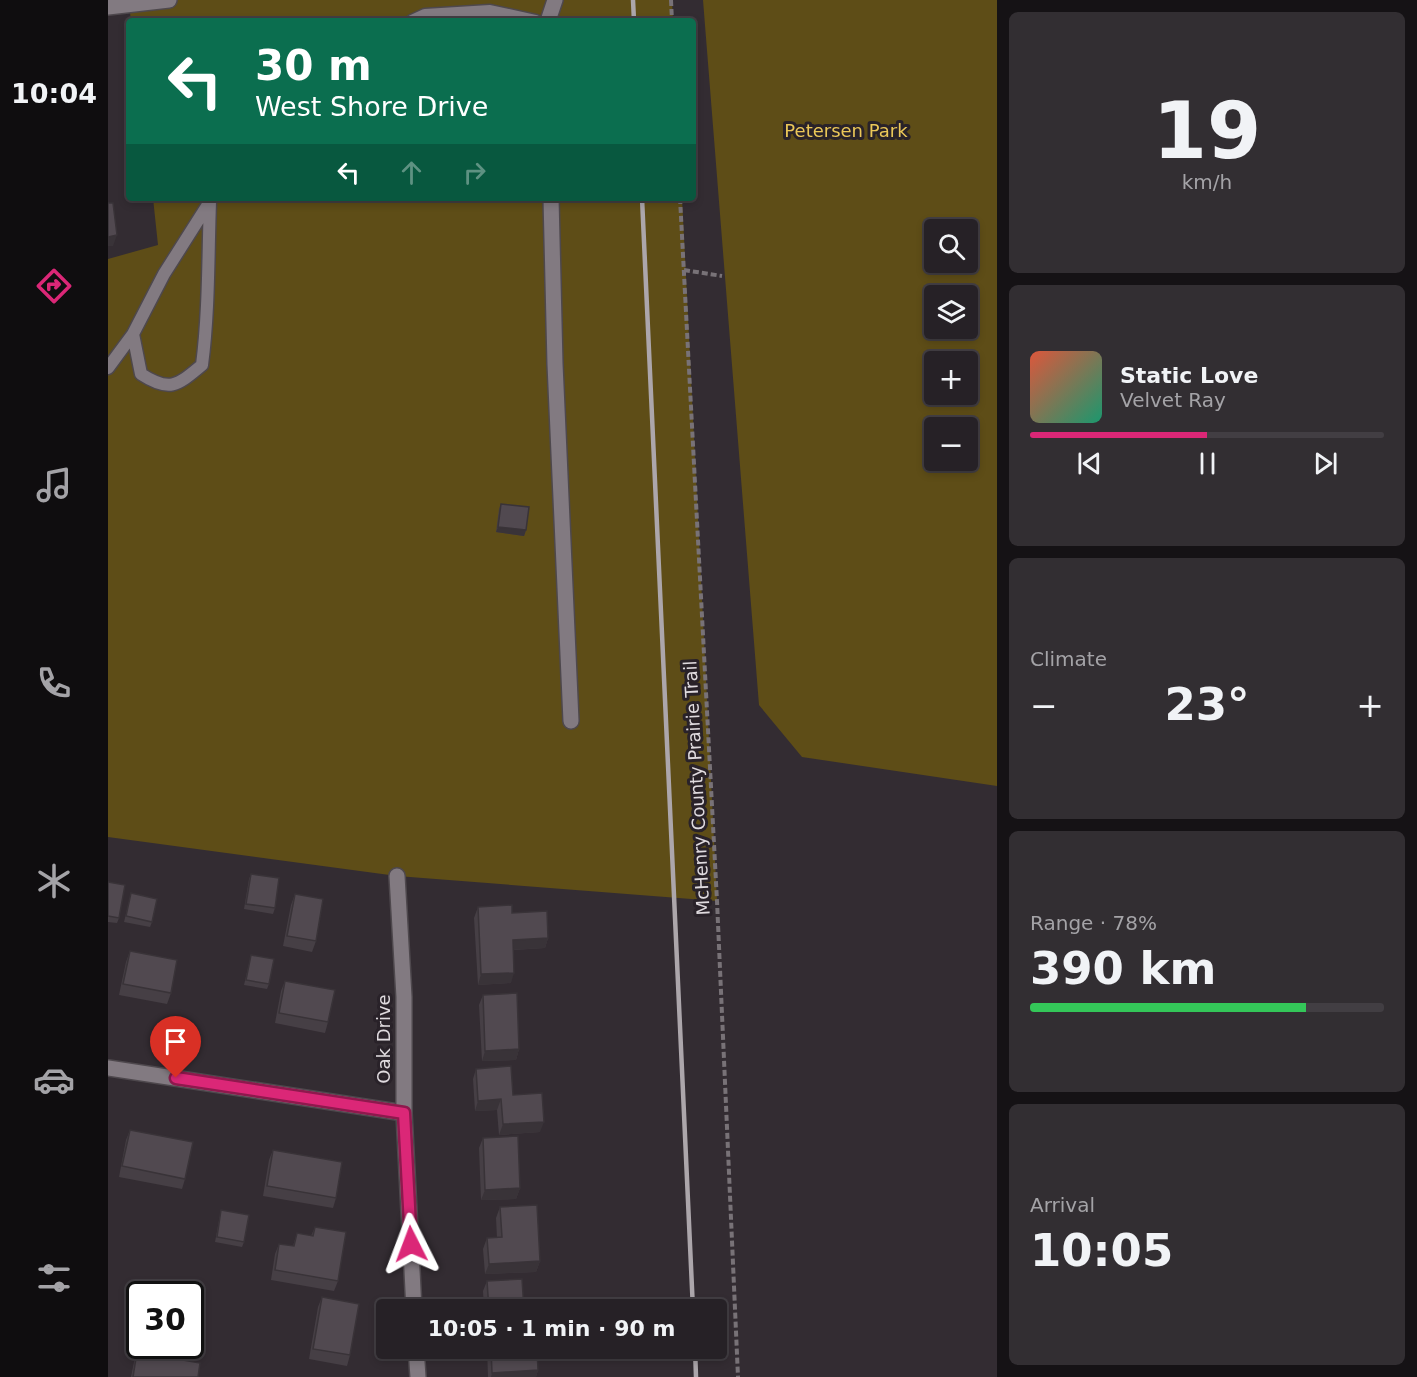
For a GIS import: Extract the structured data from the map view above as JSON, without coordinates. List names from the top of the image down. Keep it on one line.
{"streets":{"street":["Oak Drive"],"path":["McHenry County Prairie Trail"]},"parks":["Petersen Park"],"page":{"tabs":"10:04","tile":[["19","km/h"],"Climate",["Range · 78%","390 km"],["Arrival","10:05"]],"turn":["30 m","West Shore Drive"],"map_buttons":["+","−"],"song":["Static Love","Velvet Ray"],"heat":["−","23°","+"],"limit":"30","trip":"10:05 · 1 min · 90 m"}}
